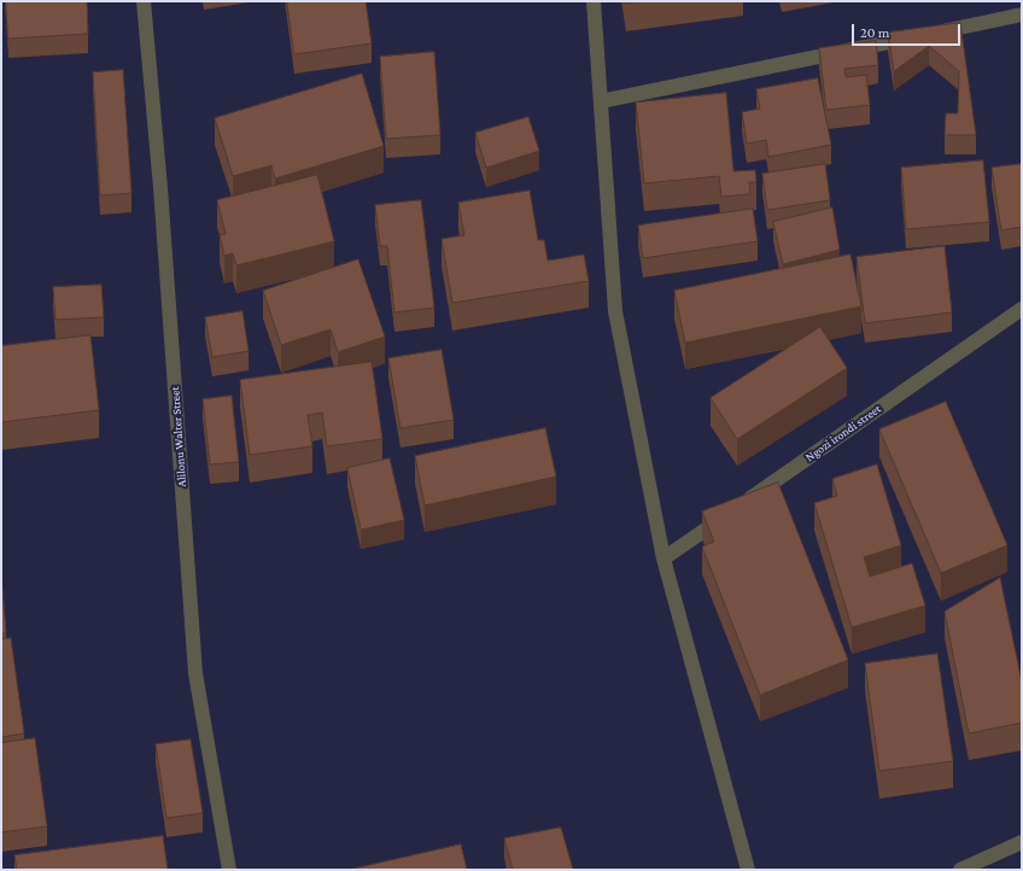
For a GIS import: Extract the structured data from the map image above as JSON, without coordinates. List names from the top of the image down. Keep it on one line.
{"streets":{"street":["Ngozi irondi street","Alilonu Walter Street"]},"scale_bar":"20 m"}
